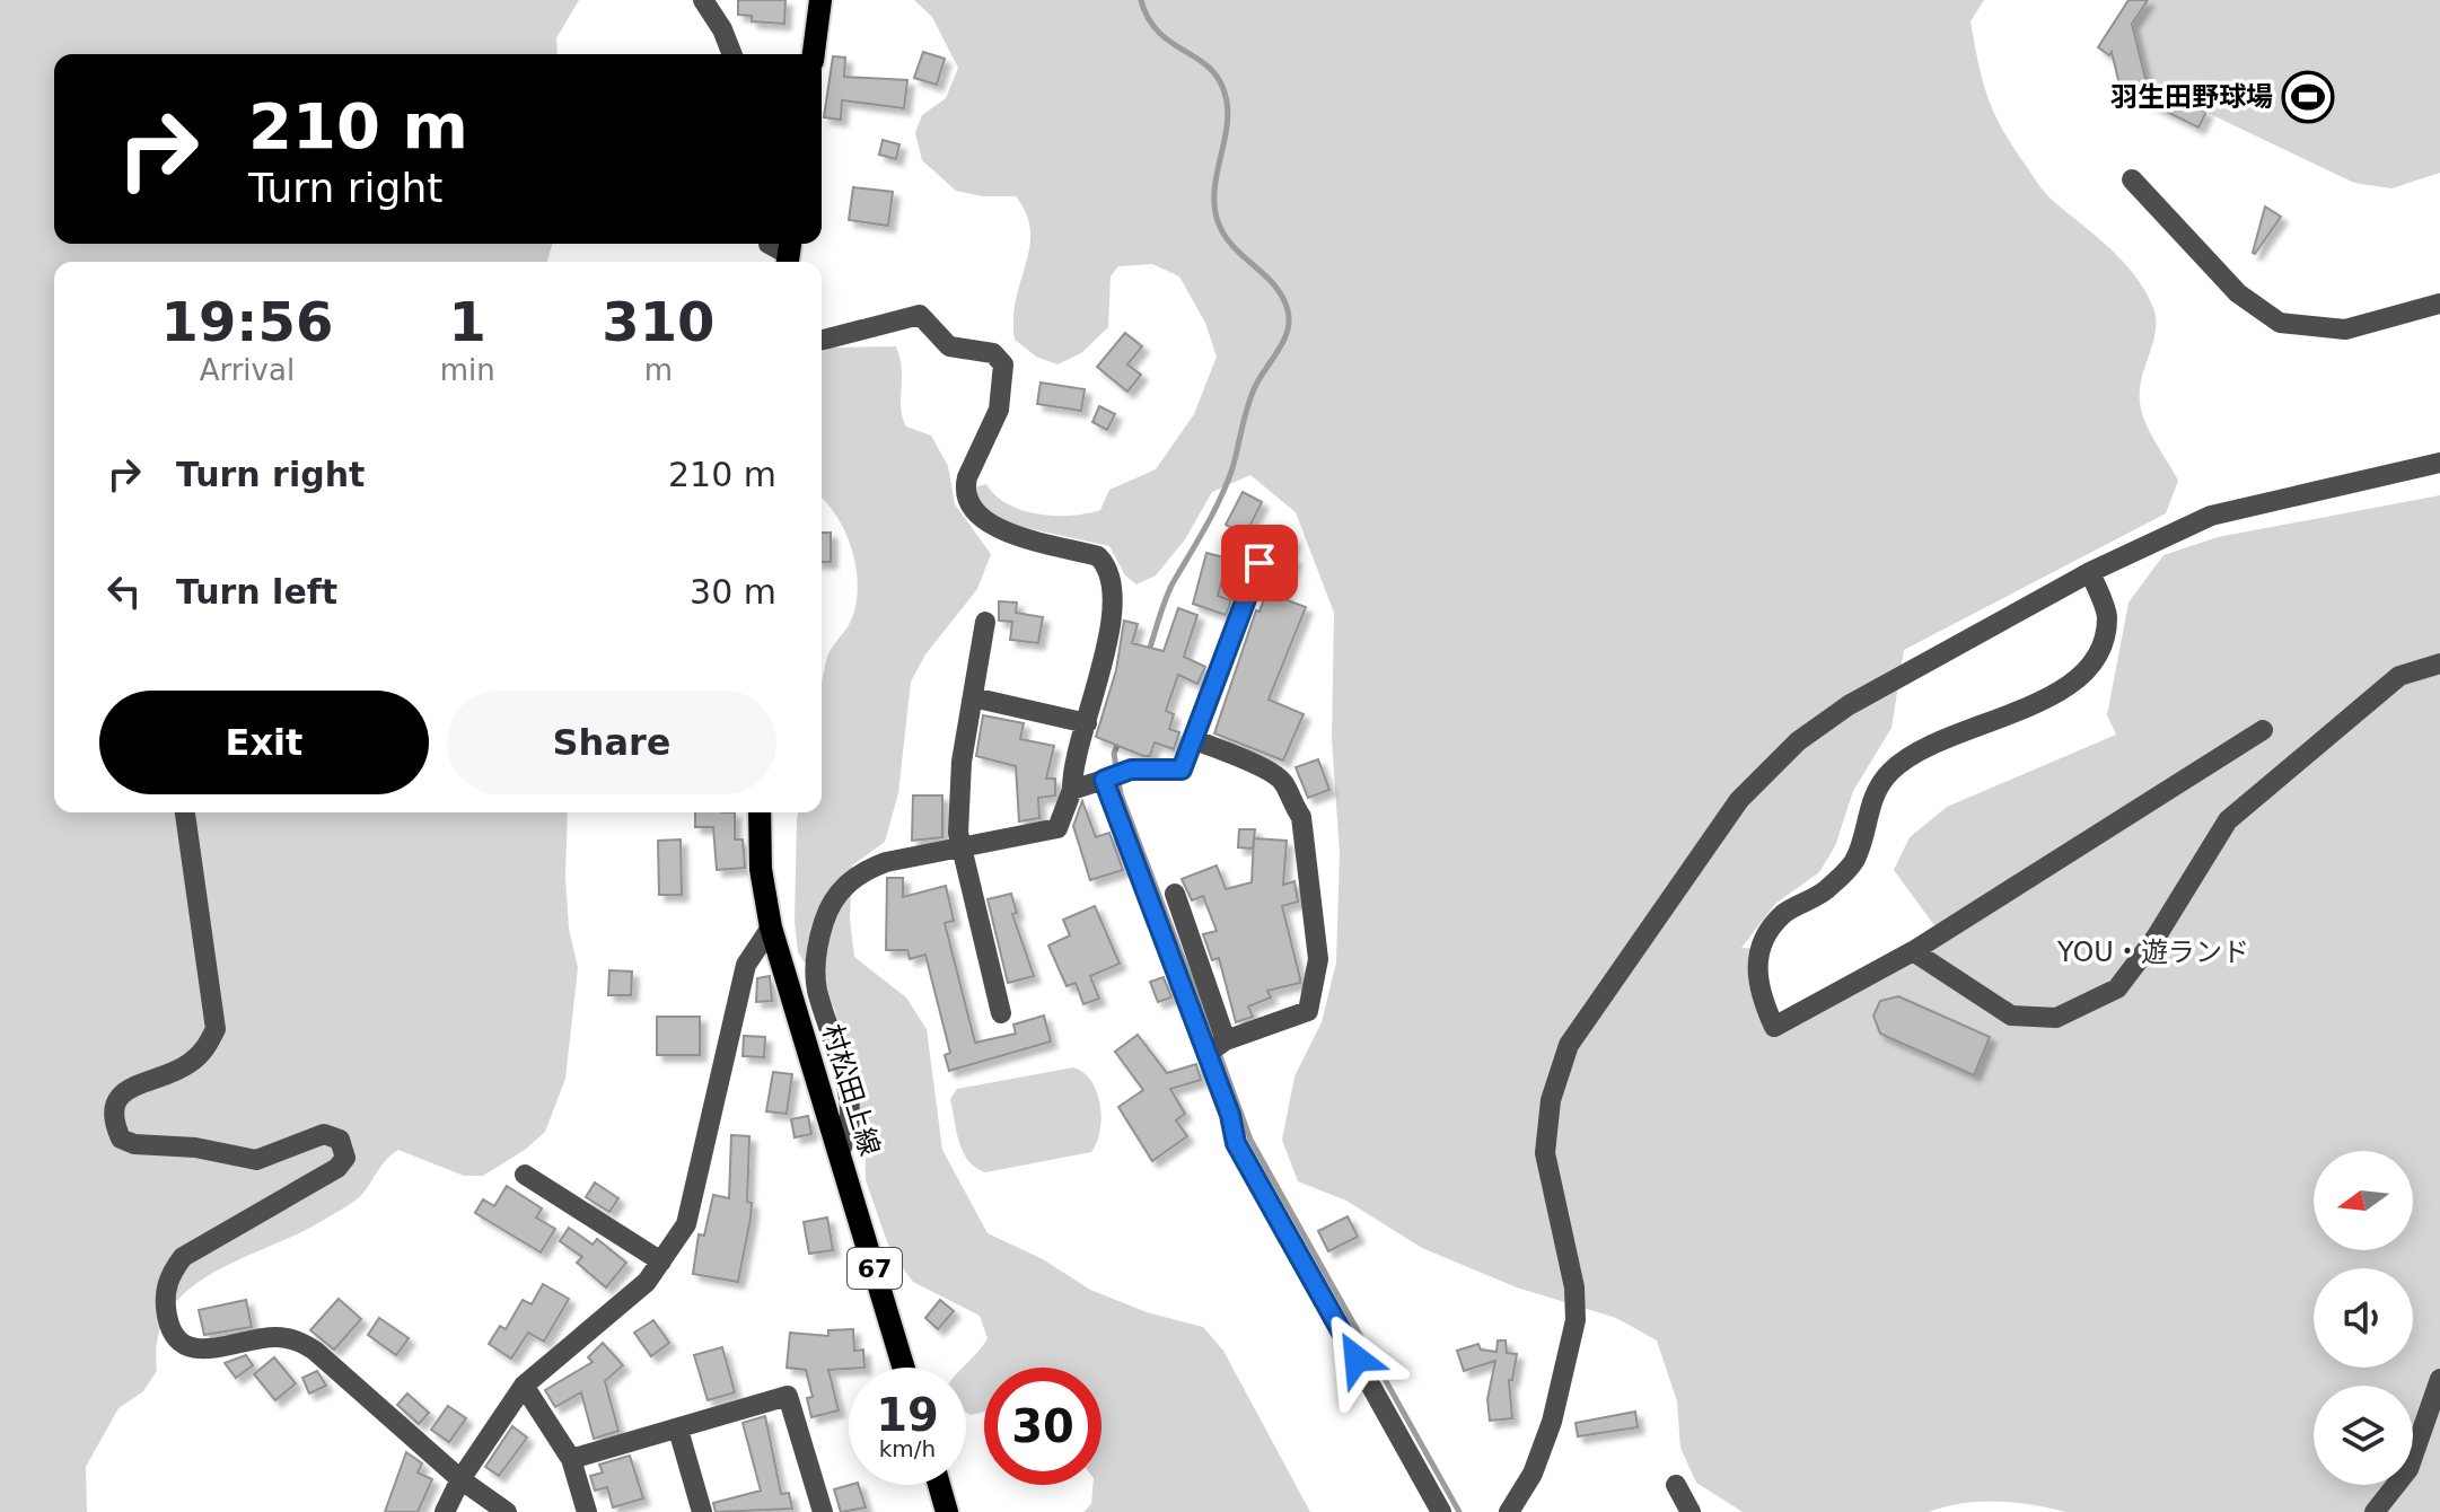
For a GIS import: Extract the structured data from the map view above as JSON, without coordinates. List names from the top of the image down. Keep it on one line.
{"streets":{"main road":["村松田上線","67"]},"parks":["YOU・遊ランド"],"places":{"sports":["羽生田野球場"]},"north":"left","page":{"turn":["210 m","Turn right"],"eta":["19:56","Arrival","1","min","310","m"],"list":[{"name":"Turn right","value":"210 m"},{"name":"Turn left","value":"30 m"}],"buttons":["Exit","Share"],"speed":"19 km/h","limit":"30"}}
